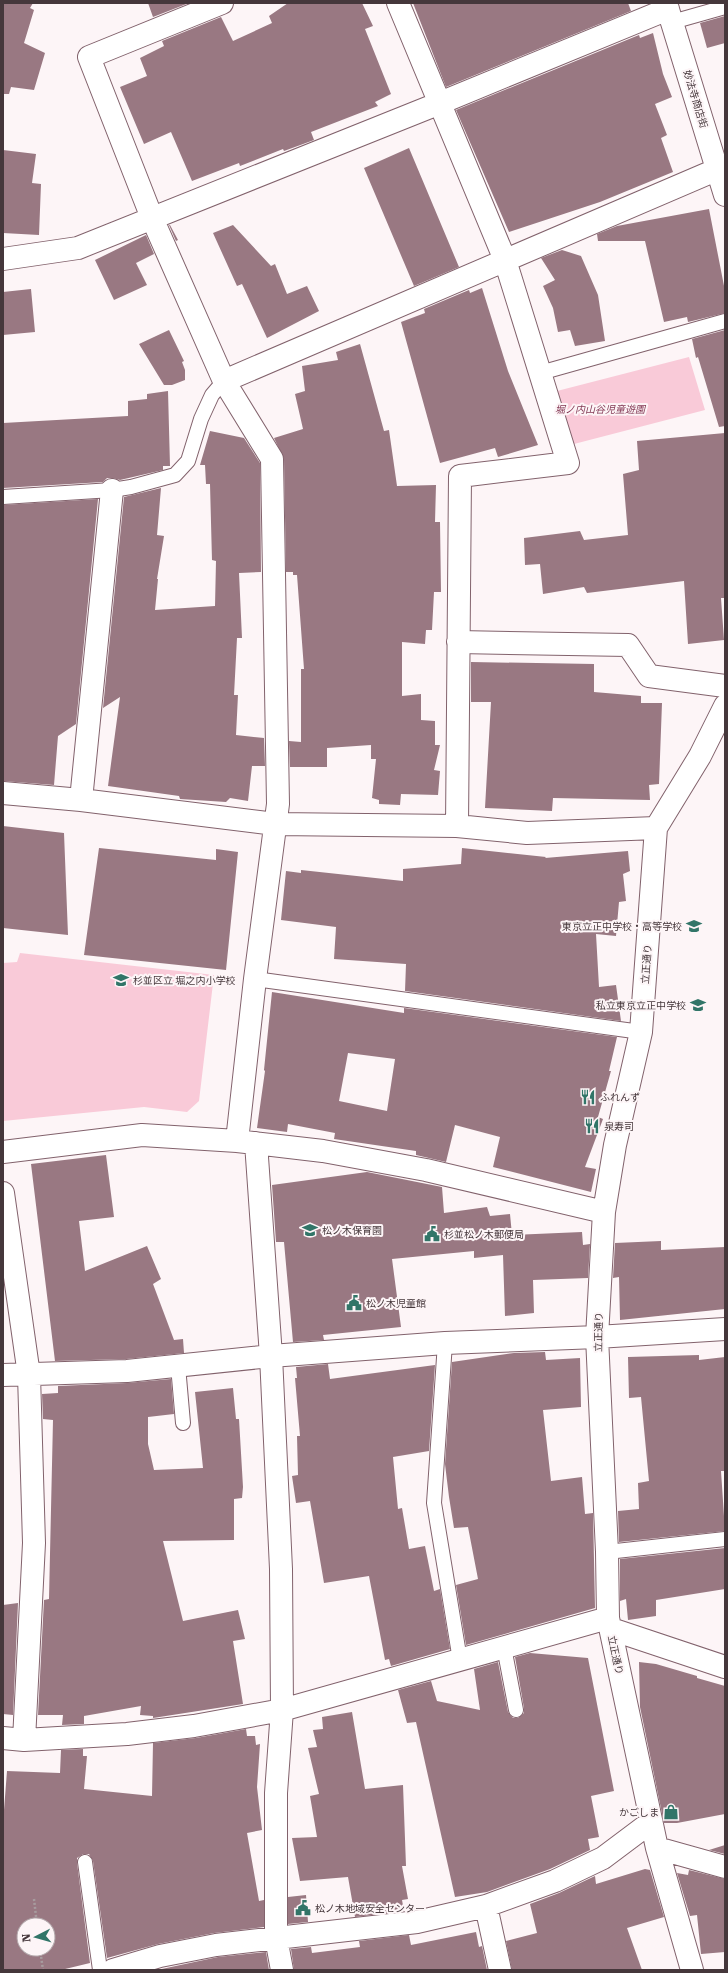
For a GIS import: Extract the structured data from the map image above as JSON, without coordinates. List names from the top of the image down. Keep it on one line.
{"streets":{"street":["妙法寺商店街","立正通り"]},"parks":["堀ノ内山谷児童遊園"],"places":{"school or university":["東京立正中学校・高等学校","杉並区立 堀之内小学校","私立東京立正中学校","松ノ木保育園"],"restaurant":["ふれんず","泉寿司"],"public building":["杉並松ノ木郵便局","松ノ木児童館","松ノ木地域安全センター"],"shop":["かごしま"]},"north":"left"}
